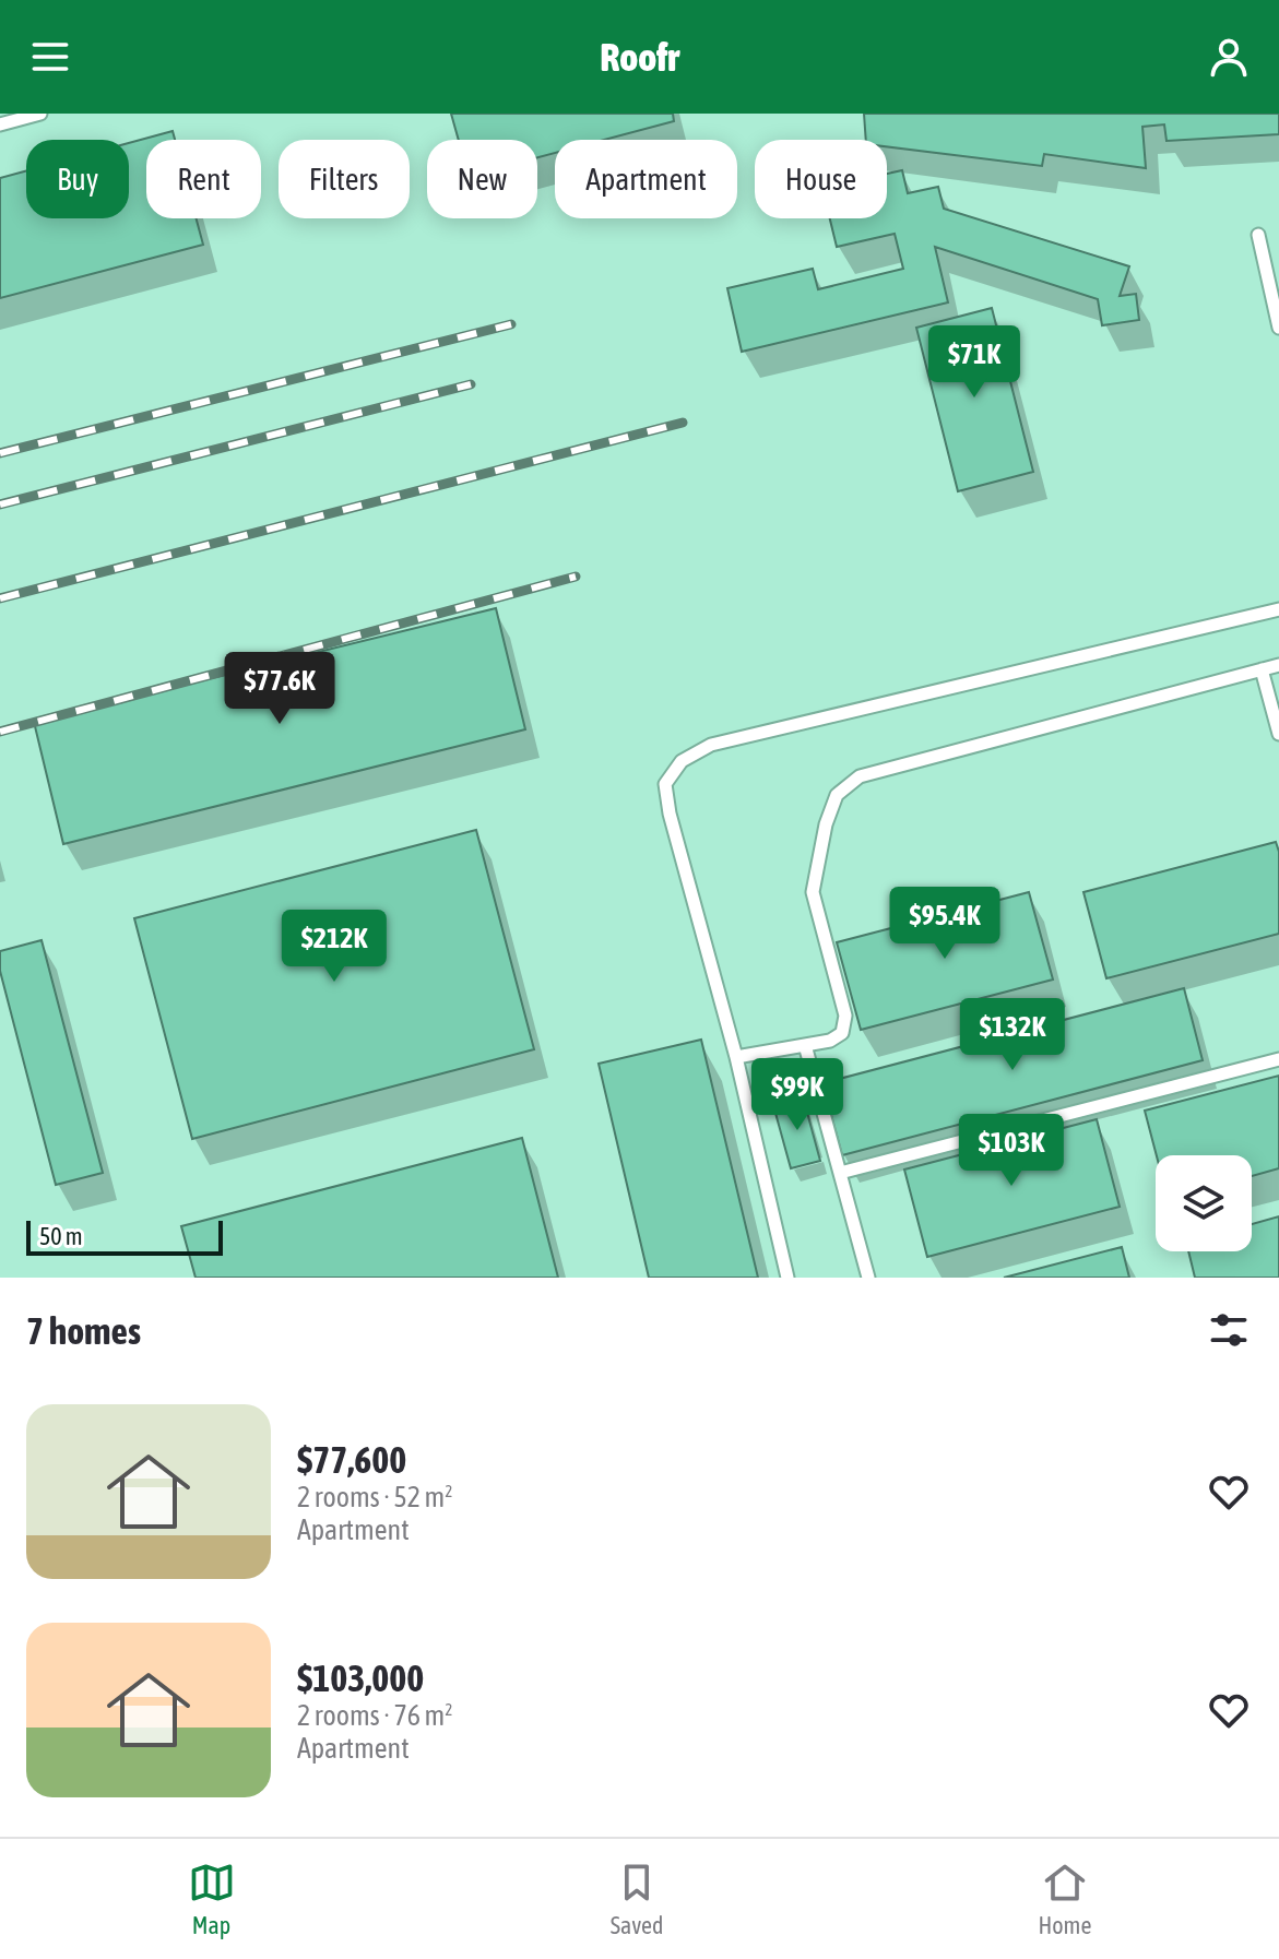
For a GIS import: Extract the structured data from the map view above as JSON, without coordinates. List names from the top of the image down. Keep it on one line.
{"scale_bar":"50 m","page":{"header":"Roofr","chip":["Buy","Rent","Filters","New","Apartment","House"],"price":["$71K","$77.6K","$95.4K","$212K","$132K","$99K","$103K"],"scale":"50 m","heading":"7 homes","list":[{"name":"$77,600","note":"2 rooms · 52 m² · Apartment"},{"name":"$103,000","note":"2 rooms · 76 m² · Apartment"}],"tabs":["Map","Saved","Home"]}}
